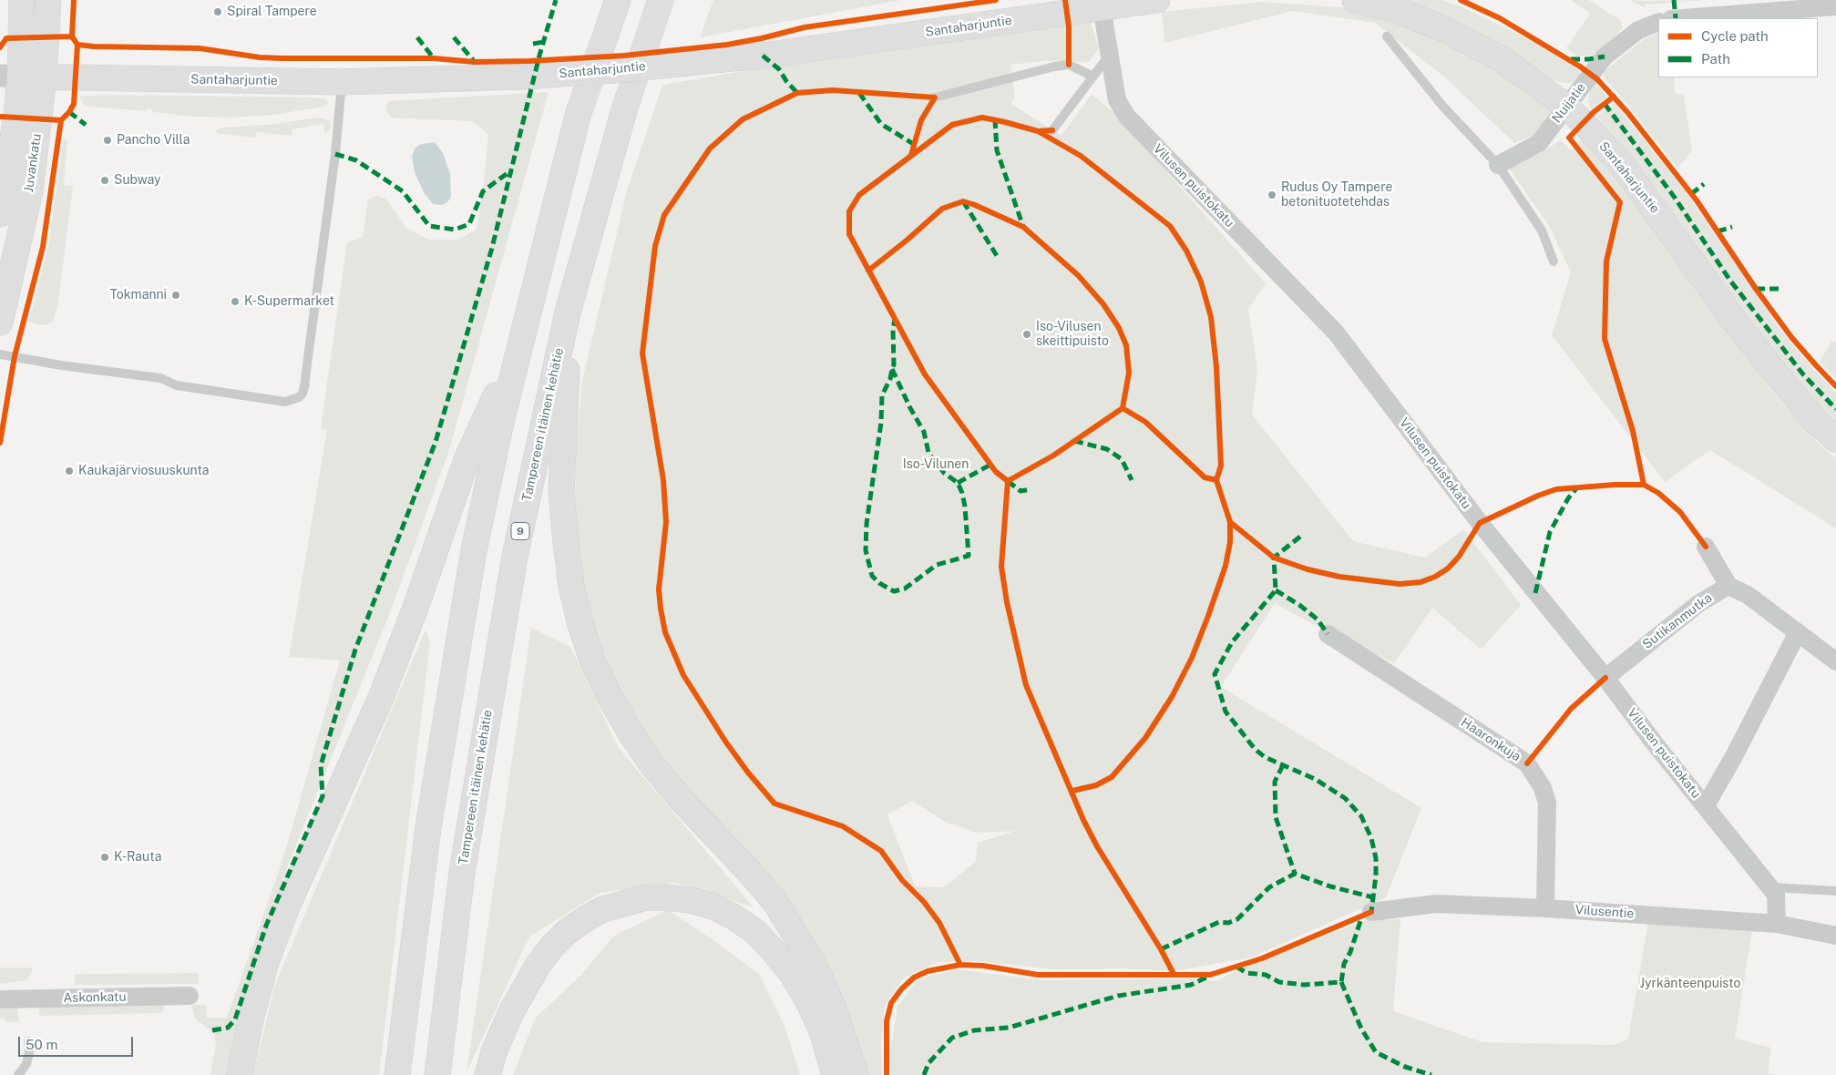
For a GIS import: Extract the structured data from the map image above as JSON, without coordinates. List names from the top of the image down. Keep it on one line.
{"streets":{"main road":["Santaharjuntie","Juvankatu","Tampereen itäinen kehätie","9"],"street":["Nuijatie","Vilusen puistokatu","Sutikanmutka","Haaronkuja","Vilusentie","Askonkatu"]},"crossings":[["Santaharjuntie","Nuijatie"],["Santaharjuntie","Juvankatu"],["Santaharjuntie","Vilusen puistokatu"],["Vilusen puistokatu","Sutikanmutka"],["Vilusen puistokatu","Vilusentie"],["Haaronkuja","Vilusentie"]],"parks":["Iso-Vilunen","Jyrkänteenpuisto"],"places":["Spiral Tampere","Pancho Villa","Subway","Rudus Oy Tampere betonituotetehdas","Tokmanni","K-Supermarket","Iso-Vilusen skeittipuisto","Kaukajärviosuuskunta","K-Rauta"],"legend":["Cycle path","Path"],"scale_bar":"50 m"}
